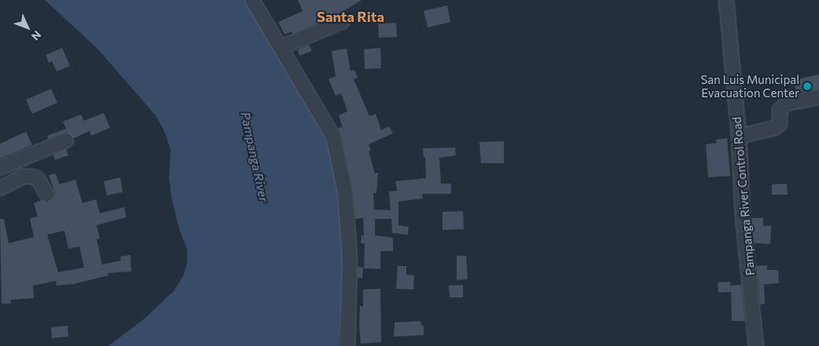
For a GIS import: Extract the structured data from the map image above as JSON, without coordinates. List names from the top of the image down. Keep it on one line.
{"streets":{"street":["Pampanga River Control Road"]},"districts":["Santa Rita"],"water":["Pampanga River"],"places":["San Luis Municipal Evacuation Center"],"north":"bottom right"}
